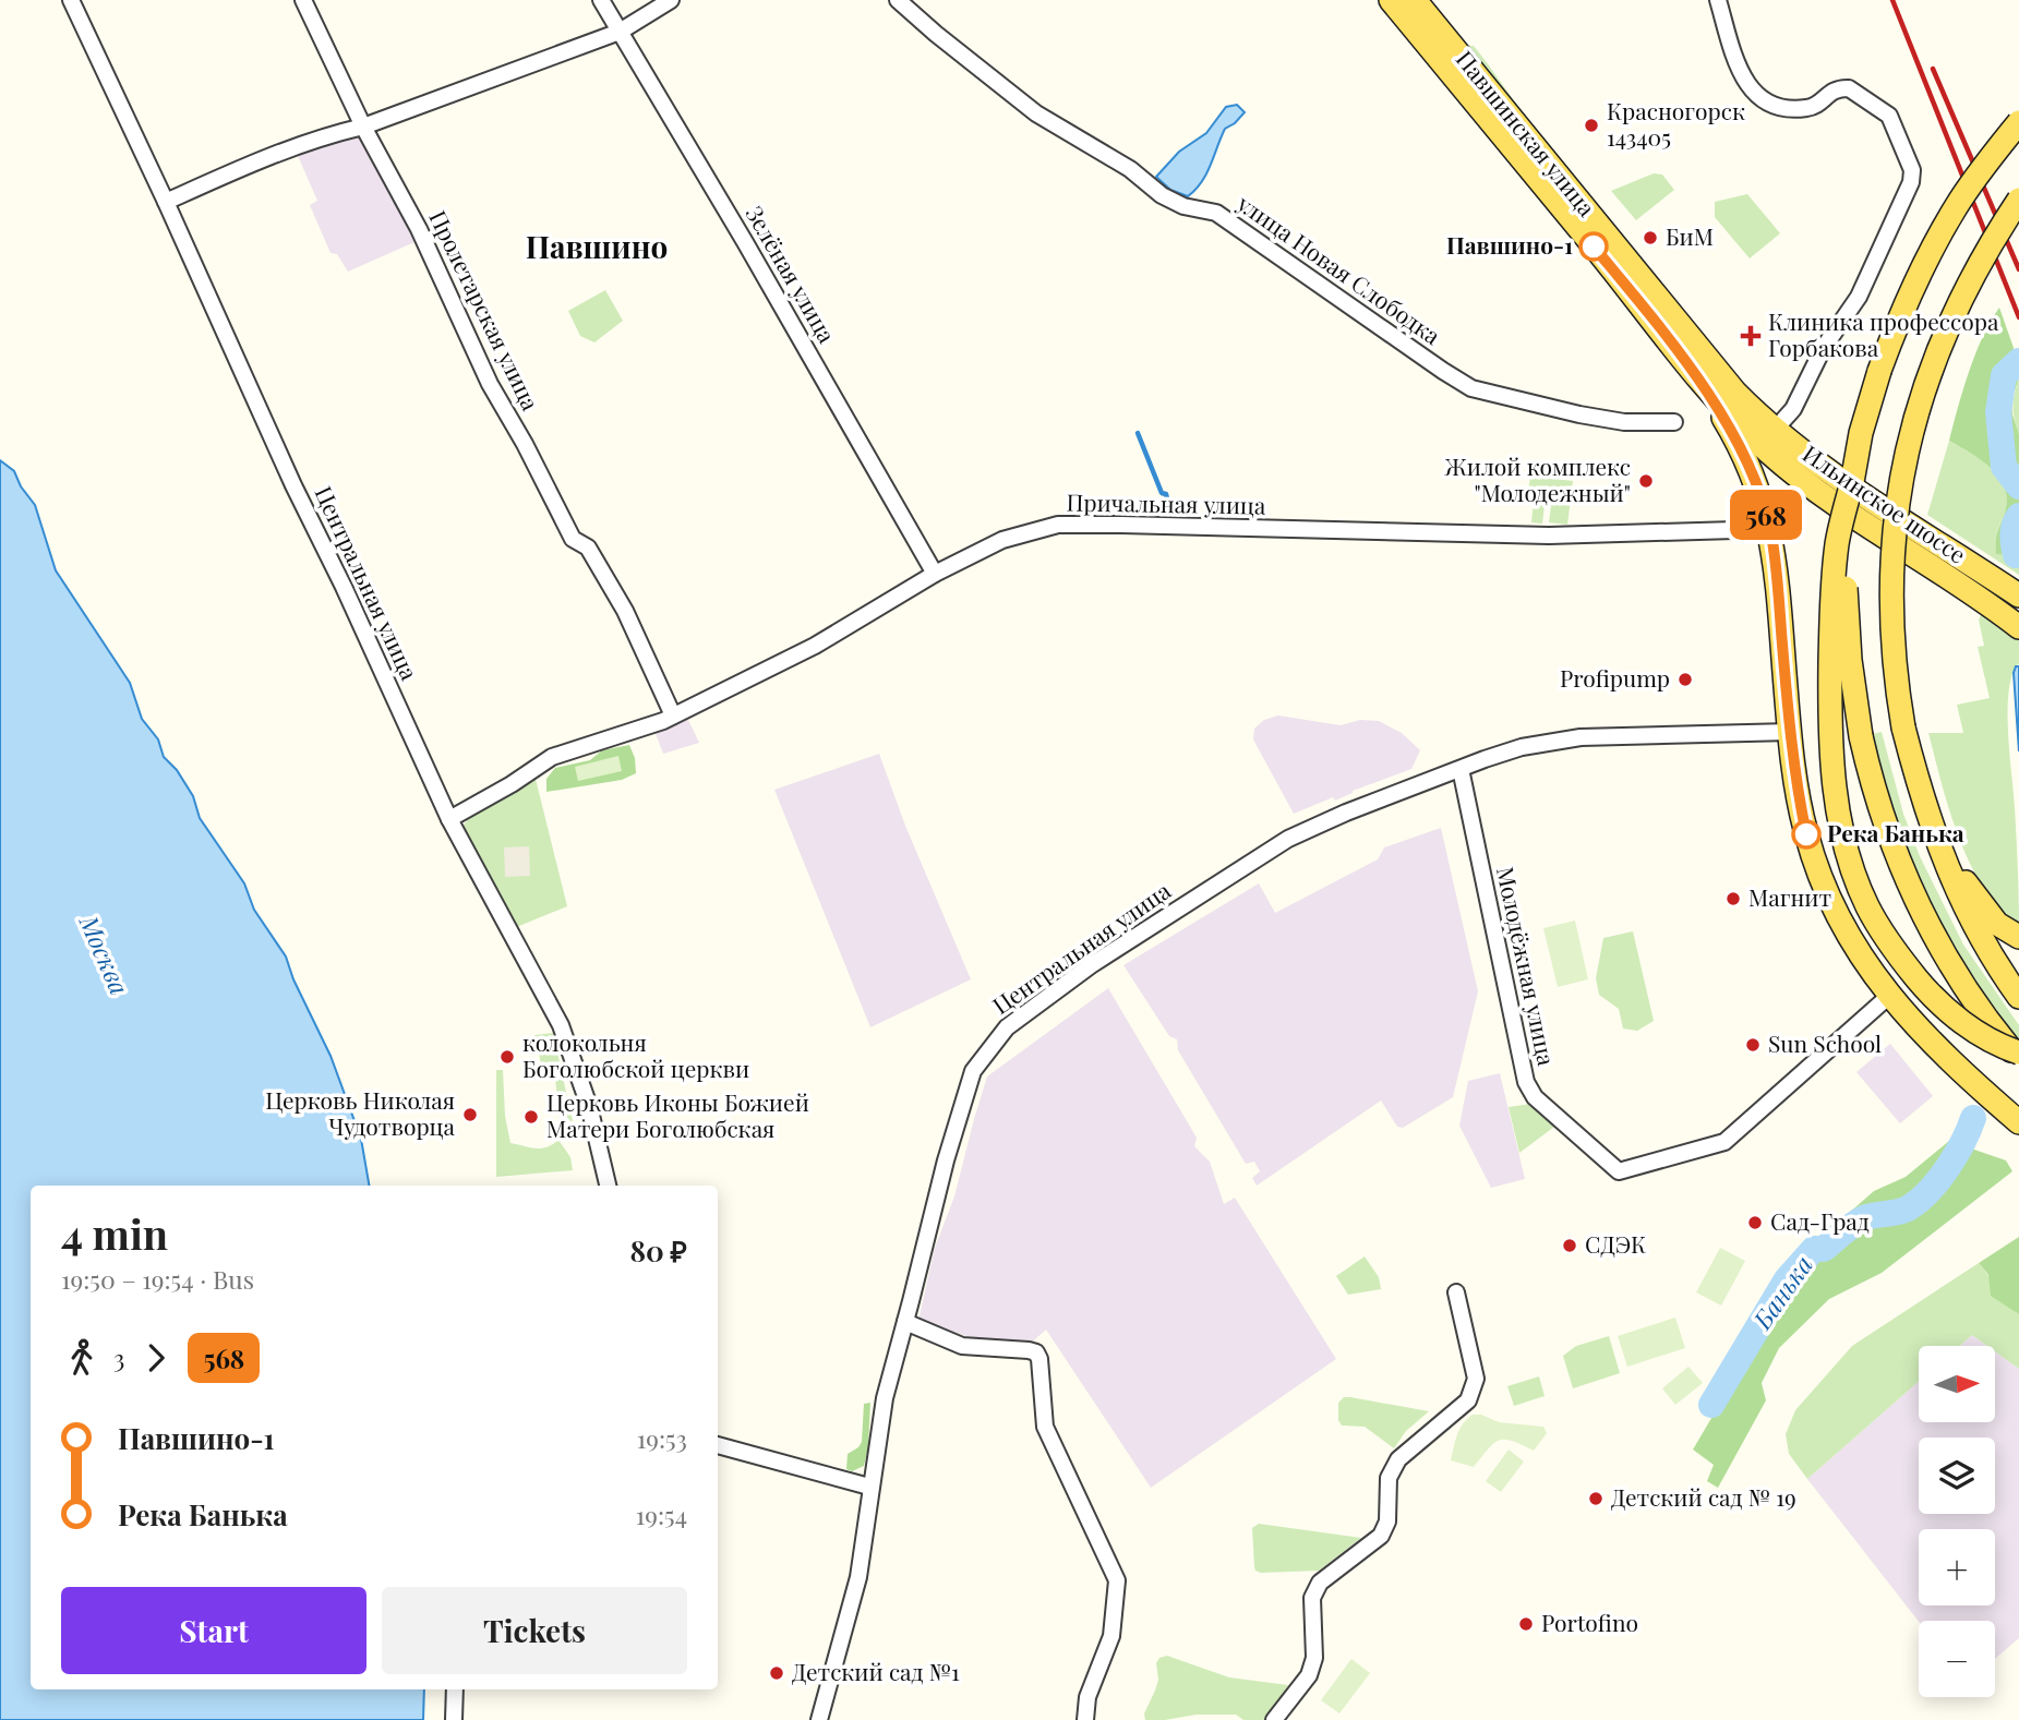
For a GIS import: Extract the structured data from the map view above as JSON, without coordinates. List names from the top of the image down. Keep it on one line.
{"streets":{"main road":["Павшинская улица","Ильинское шоссе"],"street":["улица Новая Слободка","Зелёная улица","Пролетарская улица","Причальная улица","Центральная улица","Молодёжная улица"]},"crossings":[["Павшинская улица","Ильинское шоссе"],["Зелёная улица","Причальная улица"],["Пролетарская улица","Причальная улица"],["Причальная улица","Центральная улица"],["Центральная улица","Молодёжная улица"]],"districts":["Павшино"],"water":["Москва","Банька"],"places":{"other":["Красногорск 143405","БиМ","Павшино-1","Жилой комплекс \"Молодежный\"","Profipump","Река Банька","Магнит","Sun School","колокольня Боголюбской церкви","Церковь Николая Чудотворца","Церковь Иконы Божией Матери Боголюбская","Сад-Град","СДЭК","Детский сад № 19","Portofino","Детский сад №1"],"health":["Клиника профессора Горбакова"]},"lines":["bus line 568"],"north":"right","page":{"on_map":"568","heading":["4 min","19:50 – 19:54 · Bus","80 ₽"],"legs":["3","568"],"map_buttons":["+","−"],"list":[{"name":"Павшино-1","value":"19:53"},{"name":"Река Банька","value":"19:54"}],"buttons":["Start","Tickets"]}}
